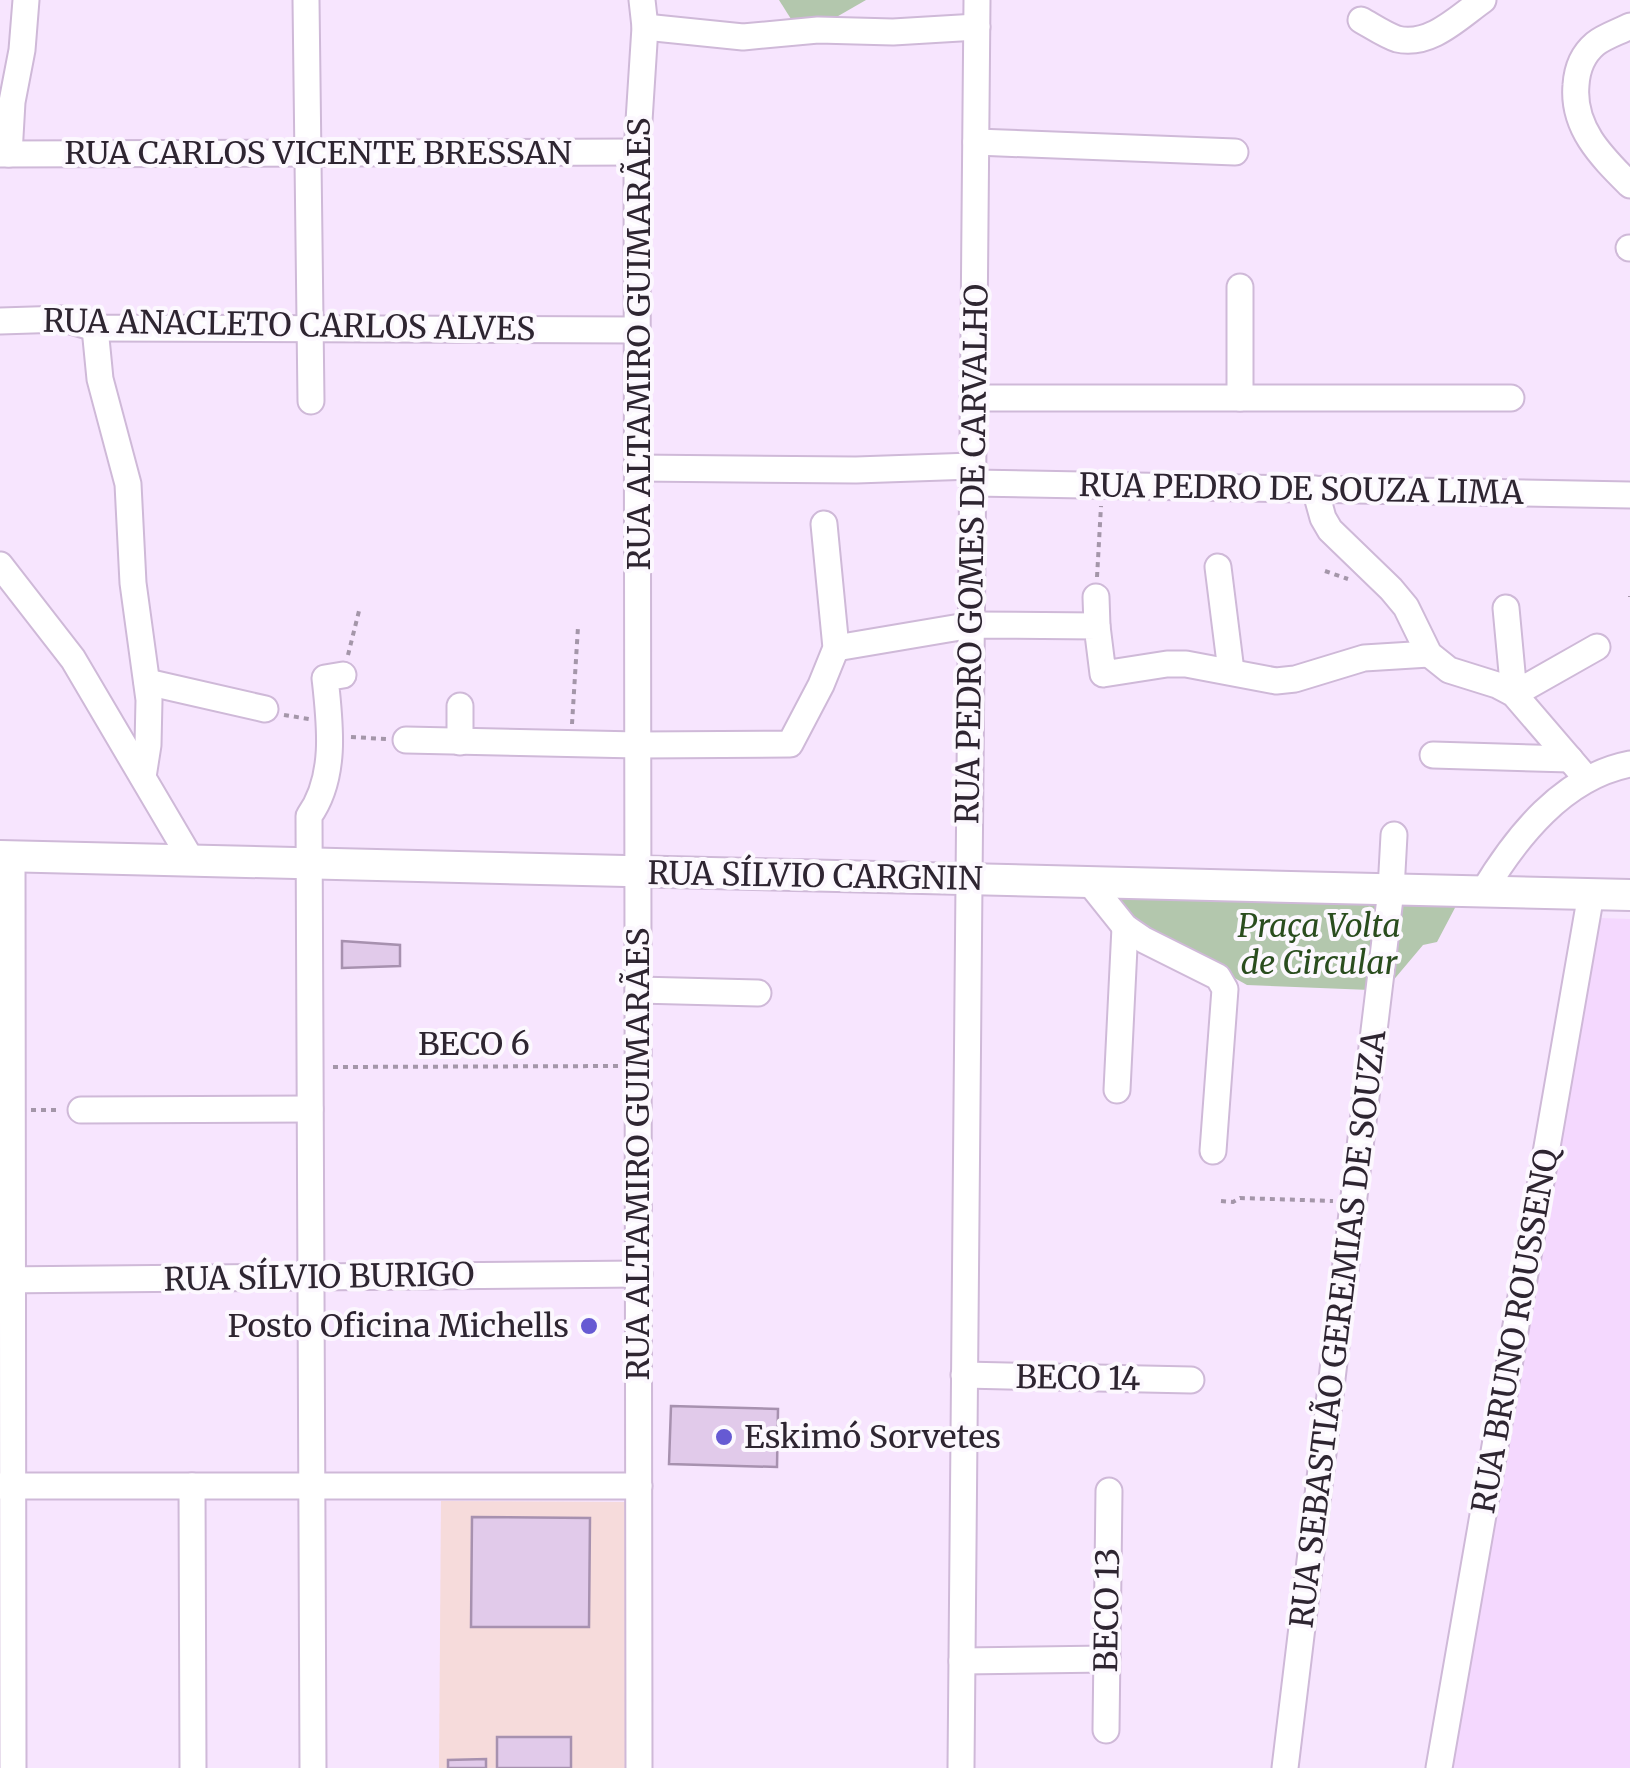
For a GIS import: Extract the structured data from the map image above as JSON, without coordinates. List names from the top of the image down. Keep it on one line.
{"streets":{"main road":["RUA SÍLVIO CARGNIN"],"street":["RUA CARLOS VICENTE BRESSAN","RUA ANACLETO CARLOS ALVES","RUA ALTAMIRO GUIMARÃES","RUA PEDRO DE SOUZA LIMA","RUA PEDRO GOMES DE CARVALHO","RUA SÍLVIO BURIGO","RUA SEBASTIÃO GEREMIAS DE SOUZA","RUA BRUNO ROUSSENQ","BECO 14","BECO 13"],"path":["BECO 6"]},"crossings":[["RUA CARLOS VICENTE BRESSAN","RUA ALTAMIRO GUIMARÃES"],["RUA ANACLETO CARLOS ALVES","RUA ALTAMIRO GUIMARÃES"],["RUA ALTAMIRO GUIMARÃES","RUA PEDRO DE SOUZA LIMA"],["RUA ALTAMIRO GUIMARÃES","RUA SÍLVIO CARGNIN"],["RUA ALTAMIRO GUIMARÃES","BECO 6"],["RUA ALTAMIRO GUIMARÃES","RUA SÍLVIO BURIGO"],["RUA PEDRO DE SOUZA LIMA","RUA PEDRO GOMES DE CARVALHO"],["RUA PEDRO GOMES DE CARVALHO","RUA SÍLVIO CARGNIN"],["RUA PEDRO GOMES DE CARVALHO","BECO 14"],["RUA SÍLVIO CARGNIN","RUA SEBASTIÃO GEREMIAS DE SOUZA"],["RUA SÍLVIO CARGNIN","RUA BRUNO ROUSSENQ"]],"parks":["Praça Volta de Circular"],"places":["Posto Oficina Michells","Eskimó Sorvetes"]}
